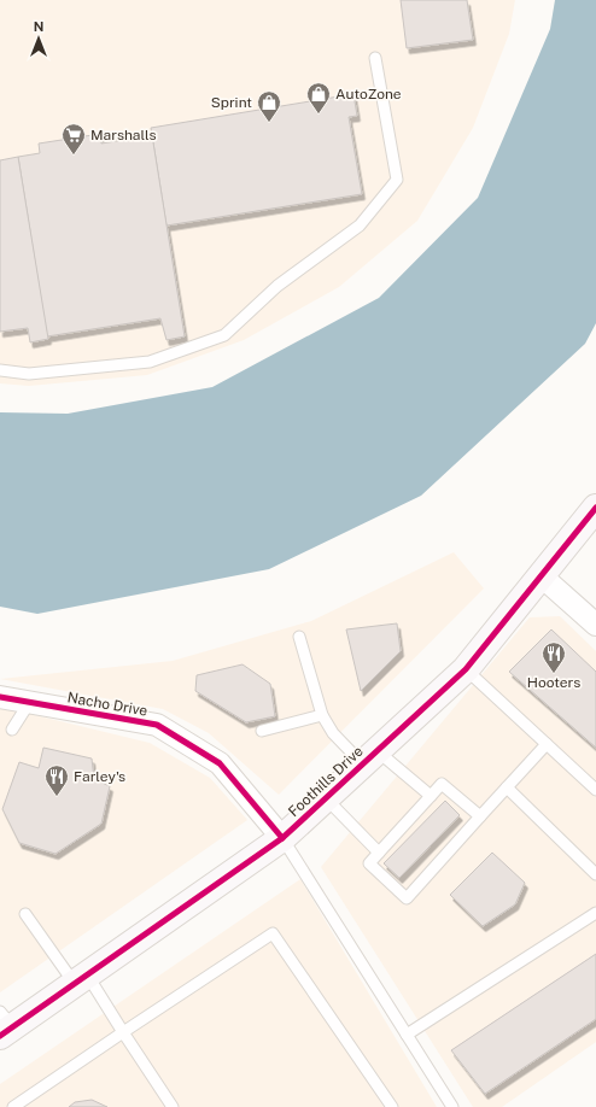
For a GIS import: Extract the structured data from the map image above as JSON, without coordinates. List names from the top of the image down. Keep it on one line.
{"streets":{"street":["Nacho Drive","Foothills Drive"]},"crossings":[["Nacho Drive","Foothills Drive"]],"places":{"shop":["AutoZone","Sprint"],"supermarket":["Marshalls"],"restaurant":["Hooters","Farley's"]},"north":"top"}
